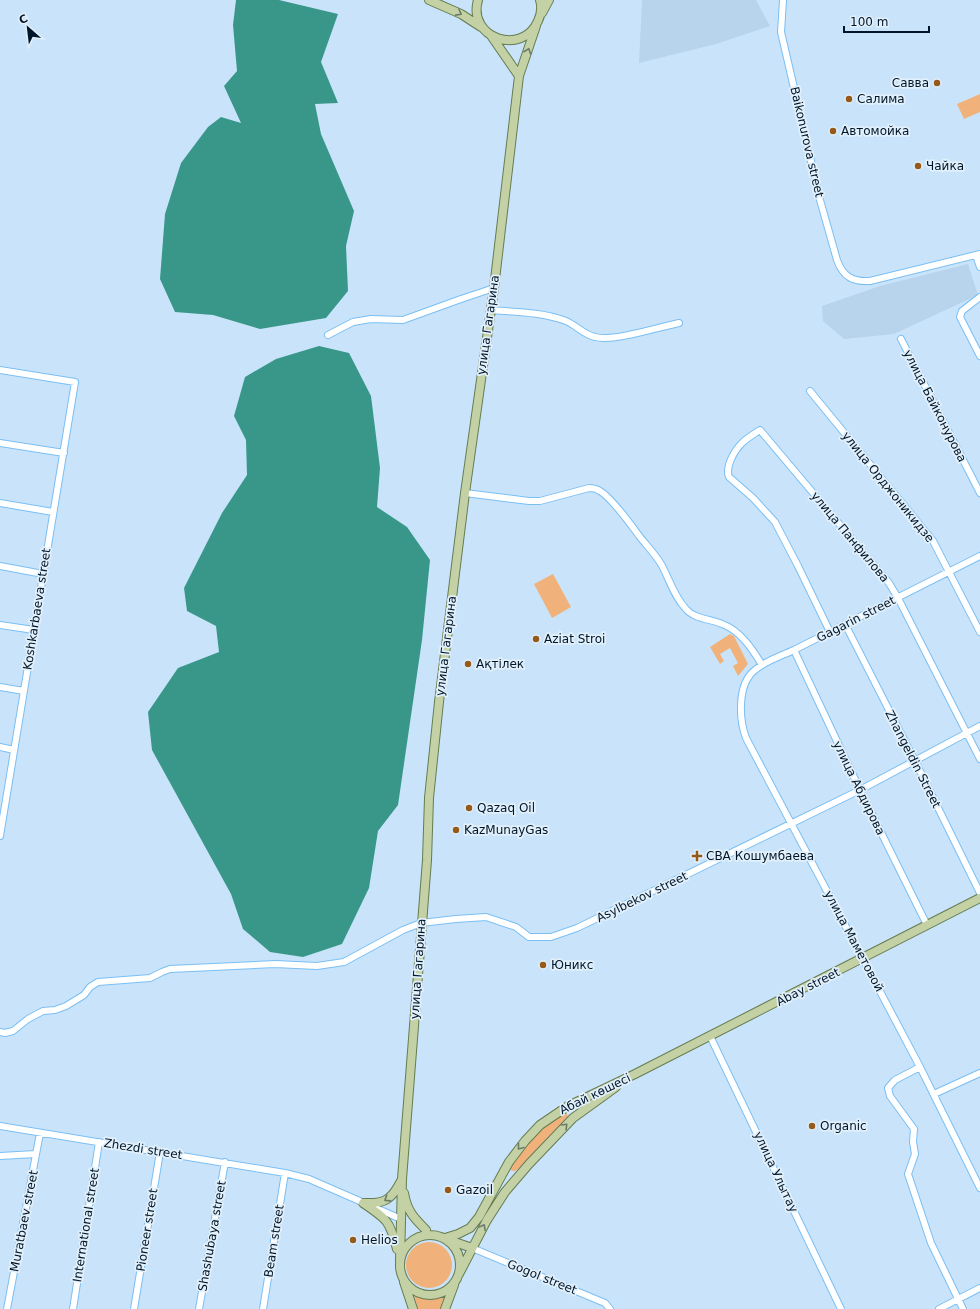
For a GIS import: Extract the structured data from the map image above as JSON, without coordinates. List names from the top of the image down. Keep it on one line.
{"streets":{"main road":["улица Гагарина","Abay street","Абай көшесі"],"street":["Baikonurova street","улица Байконурова","улица Орджоникидзе","улица Панфилова","Koshkarbaeva street","Gagarin street","Zhangeldin Street","улица Абдирова","Asylbekov street","улица Маметовой","Zhezdi street","улица Улытау","Muratbaev street","International street","Pioneer street","Shashubaya street","Beam street","Gogol street"]},"crossings":[["улица Гагарина","Asylbekov street"],["улица Гагарина","Абай көшесі"],["улица Гагарина","Zhezdi street"],["улица Орджоникидзе","Gagarin street"],["улица Панфилова","Gagarin street"],["улица Панфилова","Asylbekov street"],["Gagarin street","Zhangeldin Street"],["Gagarin street","улица Абдирова"],["Gagarin street","улица Маметовой"],["Zhangeldin Street","Asylbekov street"],["улица Абдирова","Asylbekov street"],["улица Абдирова","Abay street"],["Asylbekov street","улица Маметовой"],["улица Маметовой","Abay street"],["Abay street","Абай көшесі"],["Abay street","улица Улытау"],["Абай көшесі","Gogol street"],["Zhezdi street","Muratbaev street"],["Zhezdi street","International street"],["Zhezdi street","Pioneer street"],["Zhezdi street","Shashubaya street"],["Zhezdi street","Beam street"]],"places":{"other":["Савва","Салима","Автомойка","Чайка","Aziat Stroi","Ақтілек","Qazaq Oil","KazMunayGas","Юникс","Organic","Gazoil","Helios"],"health":["СВА Кошумбаева"]},"scale_bar":"100 m","north":"top left"}
